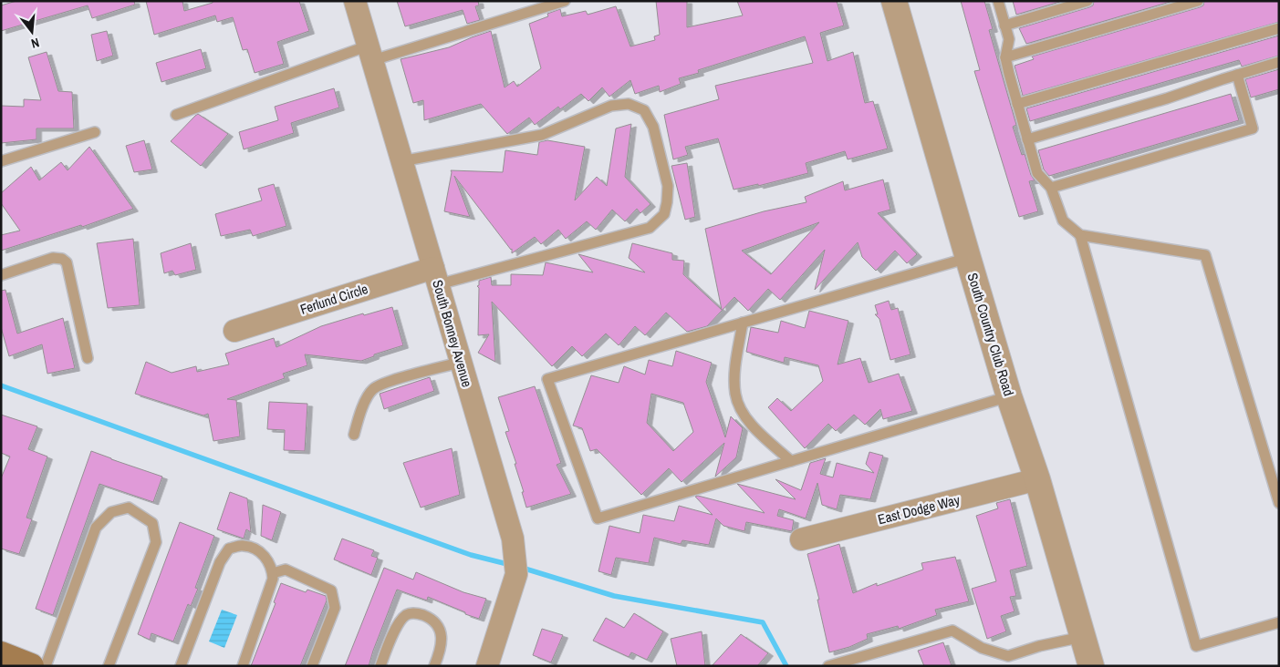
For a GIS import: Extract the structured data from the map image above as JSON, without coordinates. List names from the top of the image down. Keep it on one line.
{"streets":{"street":["Ferlund Circle","South Bonney Avenue","South Country Club Road","East Dodge Way"]},"crossings":[["Ferlund Circle","South Bonney Avenue"],["South Country Club Road","East Dodge Way"]],"north":"bottom"}
